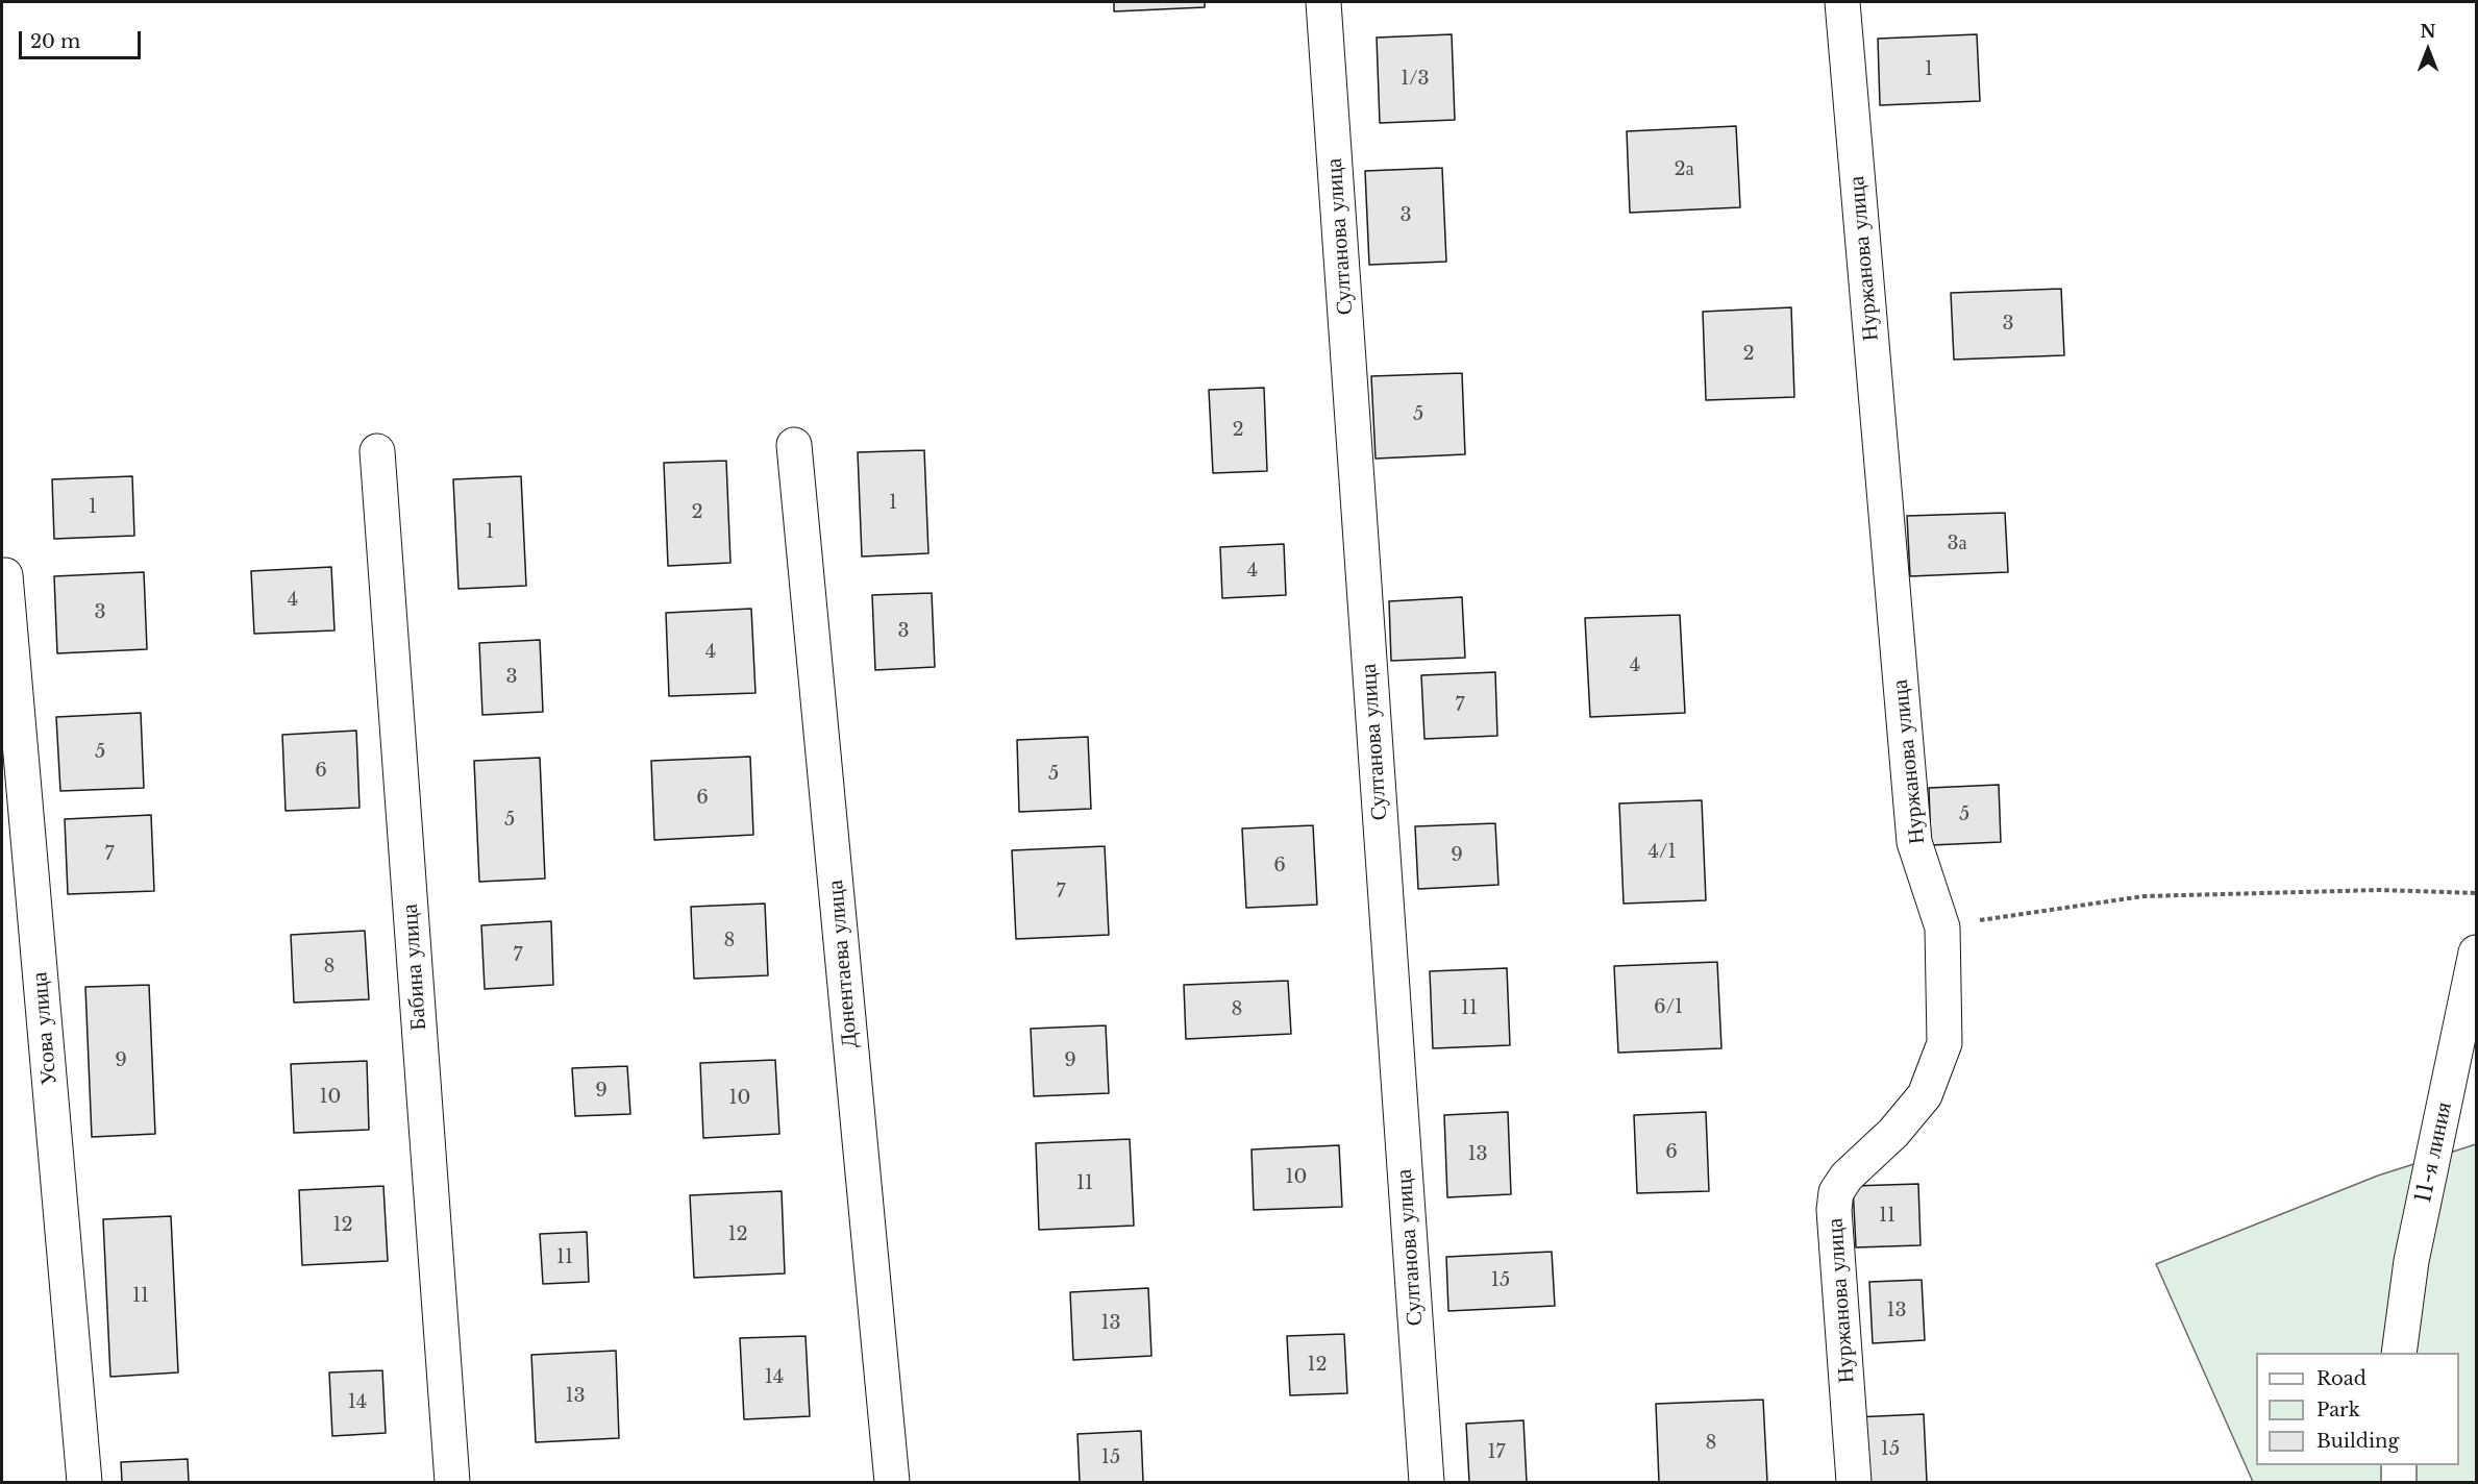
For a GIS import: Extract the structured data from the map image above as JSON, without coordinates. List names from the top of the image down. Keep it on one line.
{"streets":{"street":["Султанова улица","Нуржанова улица","Донентаева улица","Бабина улица","Усова улица","11-я линия"]},"house_numbers":["1","1/3","2а","3","3","2","5","2","1","1","2","1","3а","4","4","3","3","4","4","3","7","5","6","5","6","5","5","4/1","7","9","6","7","8","7","8","6/1","11","8","9","9","9","10","10","6","13","10","11","11","12","12","11","15","11","13","13","12","14","13","14","8","15","17","15"],"legend":["Road","Park","Building"],"scale_bar":"20 m","north":"top"}
